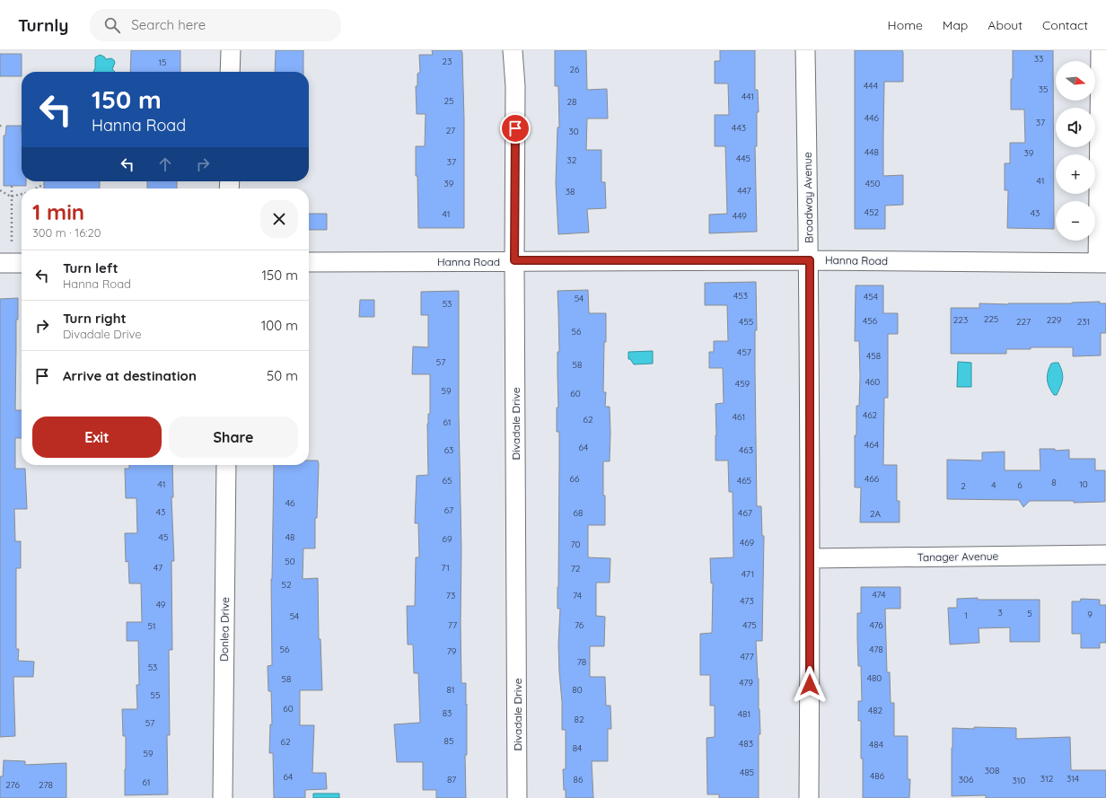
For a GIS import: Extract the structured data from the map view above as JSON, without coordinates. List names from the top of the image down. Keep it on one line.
{"streets":{"street":["Broadway Avenue","Hanna Road","Divadale Drive","Tanager Avenue","Donlea Drive"]},"crossings":[["Broadway Avenue","Hanna Road"],["Broadway Avenue","Tanager Avenue"],["Hanna Road","Divadale Drive"]],"house_numbers":["33","23","15","26","444","35","441","25","28","446","37","443","27","30","448","39","445","32","37","41","39","450","447","38","452","43","41","449","453","454","54","53","225","223","229","456","455","227","231","56","457","458","57","58","460","459","59","60","462","461","62","61","464","64","63","463","66","466","65","465","8","41","10","4","6","2","46","67","43","68","467","2A","45","48","69","469","70","50","47","71","72","471","52","474","73","74","473","49","3","5","9","1","54","77","76","475","476","51","56","478","79","477","78","53","480","58","479","81","80","55","60","482","83","481","82","57","85","62","483","484","84","59","308","485","486","64","312","314","87","86","306","310","61","276","278"],"north":"right","page":{"header":"Turnly","search":"Search here","nav":["Home","Map","About","Contact"],"map_buttons":["+","−"],"turn":["150 m","Hanna Road"],"heading":["1 min","300 m · 16:20"],"list":[{"name":"Turn left","note":"Hanna Road","value":"150 m"},{"name":"Turn right","note":"Divadale Drive","value":"100 m"},{"name":"Arrive at destination","value":"50 m"}],"buttons":["Exit","Share"]}}
